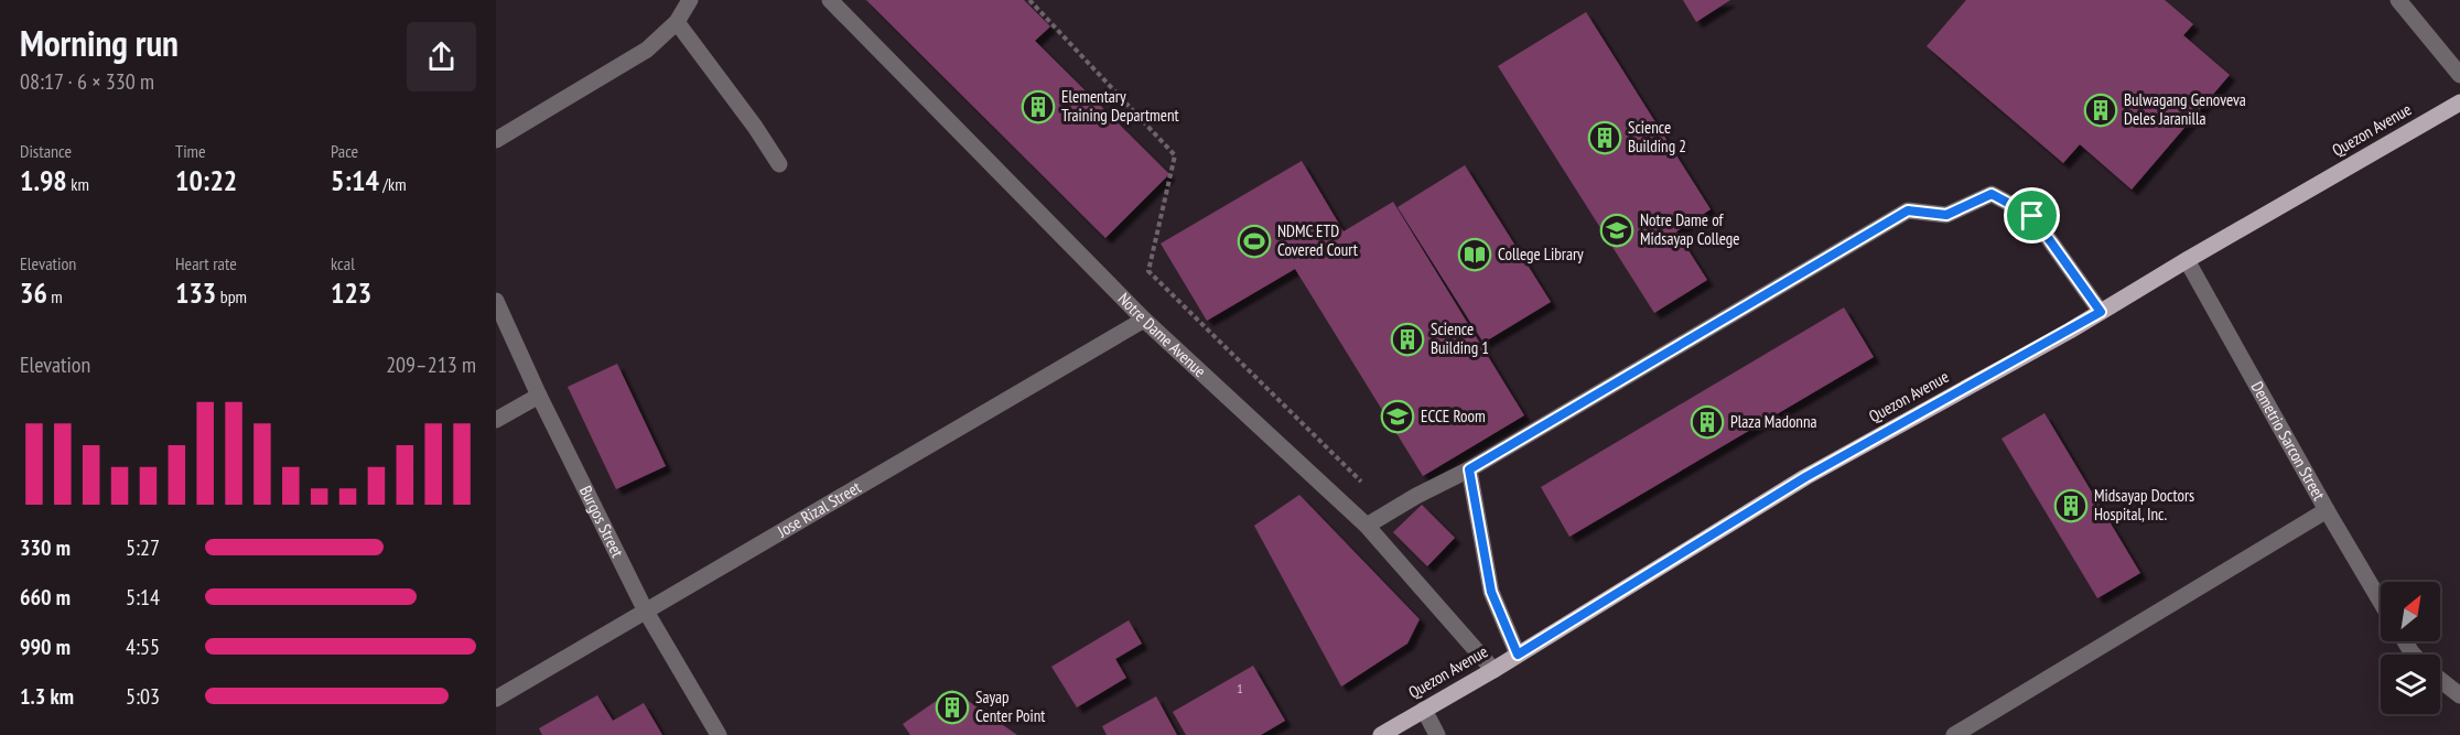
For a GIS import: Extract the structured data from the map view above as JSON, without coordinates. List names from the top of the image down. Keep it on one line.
{"streets":{"main road":["Quezon Avenue"],"street":["Notre Dame Avenue","Demetrio Sarcon Street","Jose Rizal Street","Burgos Street"]},"crossings":[["Quezon Avenue","Notre Dame Avenue"],["Quezon Avenue","Demetrio Sarcon Street"],["Notre Dame Avenue","Jose Rizal Street"],["Jose Rizal Street","Burgos Street"]],"places":{"building":["Elementary Training Department","Bulwagang Genoveva Deles Jaranilla","Science Building 2","Science Building 1","Plaza Madonna","Midsayap Doctors Hospital, Inc.","Sayap Center Point"],"school or university":["Notre Dame of Midsayap College","ECCE Room"],"sports":["NDMC ETD Covered Court"],"library":["College Library"]},"house_numbers":["1"],"north":"top right","page":{"heading":["Morning run","08:17 · 6 × 330 m"],"stats":[["Distance","1.98 km"],["Time","10:22"],["Pace","5:14 /km"],["Elevation","36 m"],["Heart rate","133 bpm"],["kcal","123"]],"chart":["Elevation","209–213 m"],"list":[{"name":"330 m","note":"5:27"},{"name":"660 m","note":"5:14"},{"name":"990 m","note":"4:55"},{"name":"1.3 km","note":"5:03"}]}}
